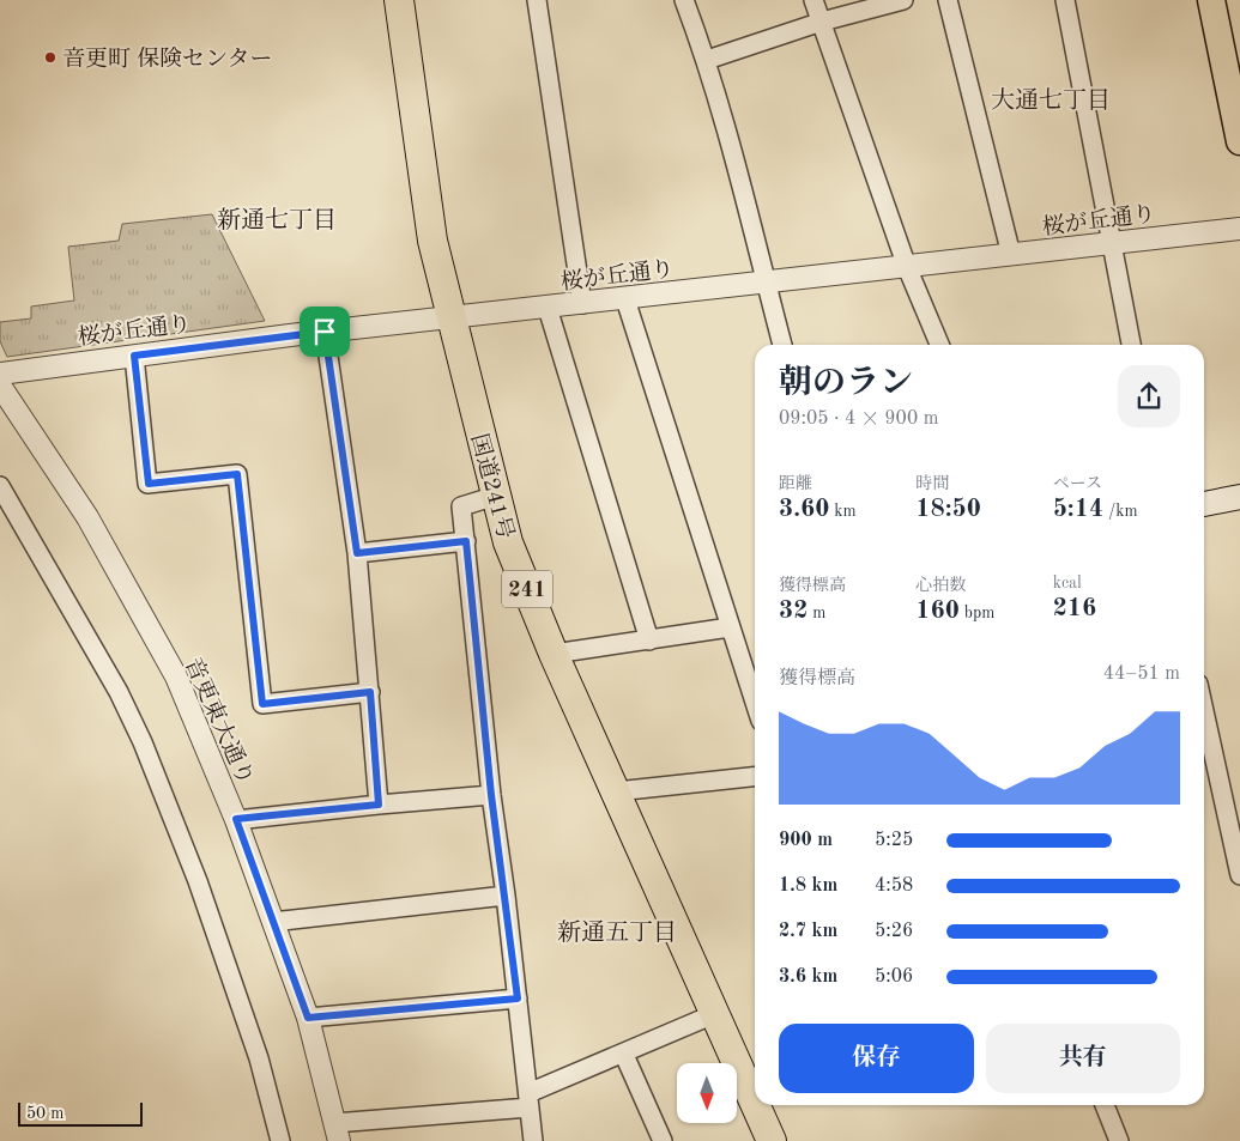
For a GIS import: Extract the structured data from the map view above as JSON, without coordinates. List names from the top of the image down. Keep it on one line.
{"streets":{"highway":["国道241号","241"],"street":["桜が丘通り","音更東大通り"]},"crossings":[["桜が丘通り","国道241号"]],"districts":["大通七丁目","新通七丁目","新通五丁目"],"places":["音更町 保険センター"],"scale_bar":"50 m","north":"bottom","page":{"heading":["朝のラン","09:05 · 4 × 900 m"],"stats":[["距離","3.60 km"],["時間","18:50"],["ペース","5:14 /km"],["獲得標高","32 m"],["心拍数","160 bpm"],["kcal","216"]],"chart":["獲得標高","44–51 m"],"list":[{"name":"900 m","note":"5:25"},{"name":"1.8 km","note":"4:58"},{"name":"2.7 km","note":"5:26"},{"name":"3.6 km","note":"5:06"}],"buttons":["保存","共有"],"scale":"50 m"}}
